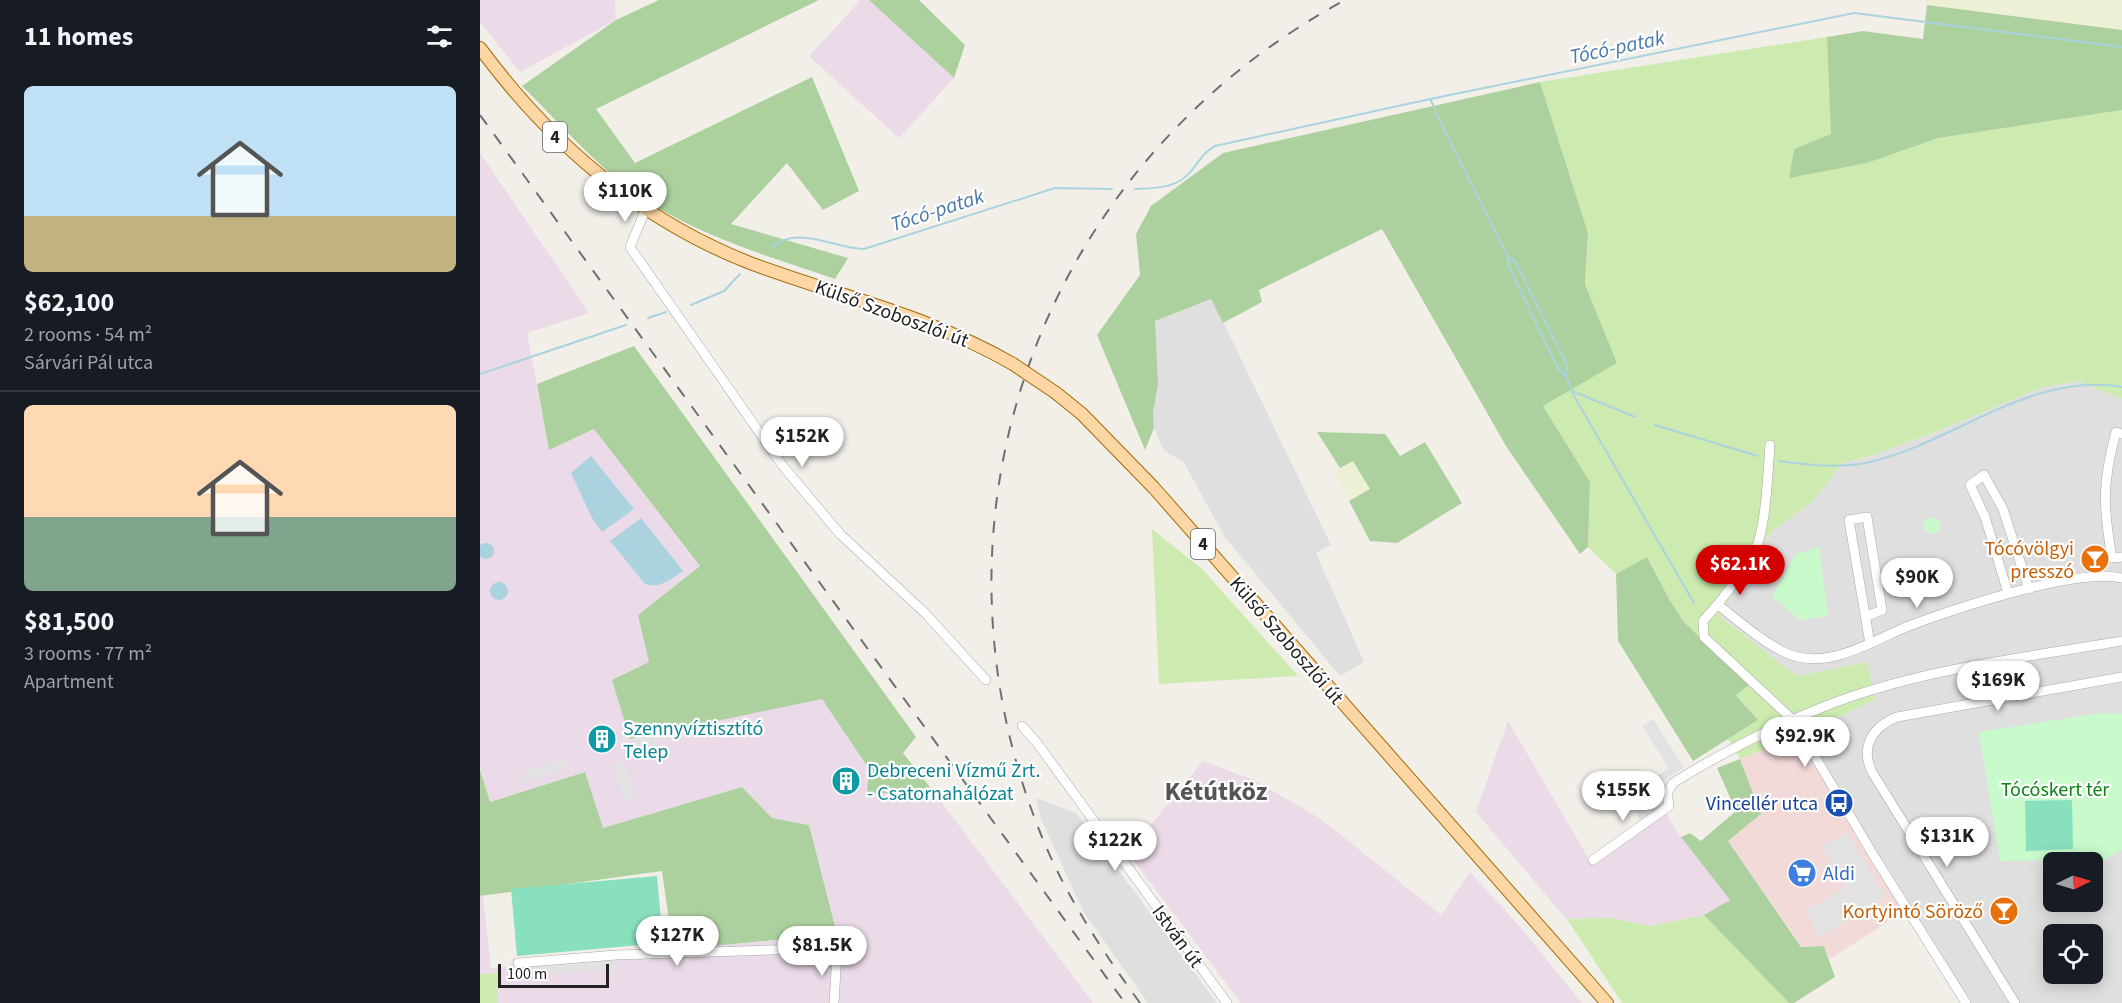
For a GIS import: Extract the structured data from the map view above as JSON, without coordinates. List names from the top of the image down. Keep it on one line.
{"streets":{"main road":["4","Külső Szoboszlói út"],"street":["István út"]},"districts":["Kétútköz"],"water":["Tócó-patak"],"parks":["Tócóskert tér"],"places":{"bar":["Tócóvölgyi presszó","Kortyintó Söröző"],"building":["Szennyvíztisztító Telep","Debreceni Vízmű Zrt. - Csatornahálózat"],"bus stop":["Vincellér utca"],"supermarket":["Aldi"]},"scale_bar":"100 m","north":"right","page":{"heading":"11 homes","list":[{"name":"$62,100","note":"2 rooms · 54 m² · Sárvári Pál utca"},{"name":"$81,500","note":"3 rooms · 77 m² · Apartment"}],"price":["$110K","$152K","$62.1K","$90K","$169K","$92.9K","$155K","$131K","$122K","$127K","$81.5K"],"scale":"100 m"}}
